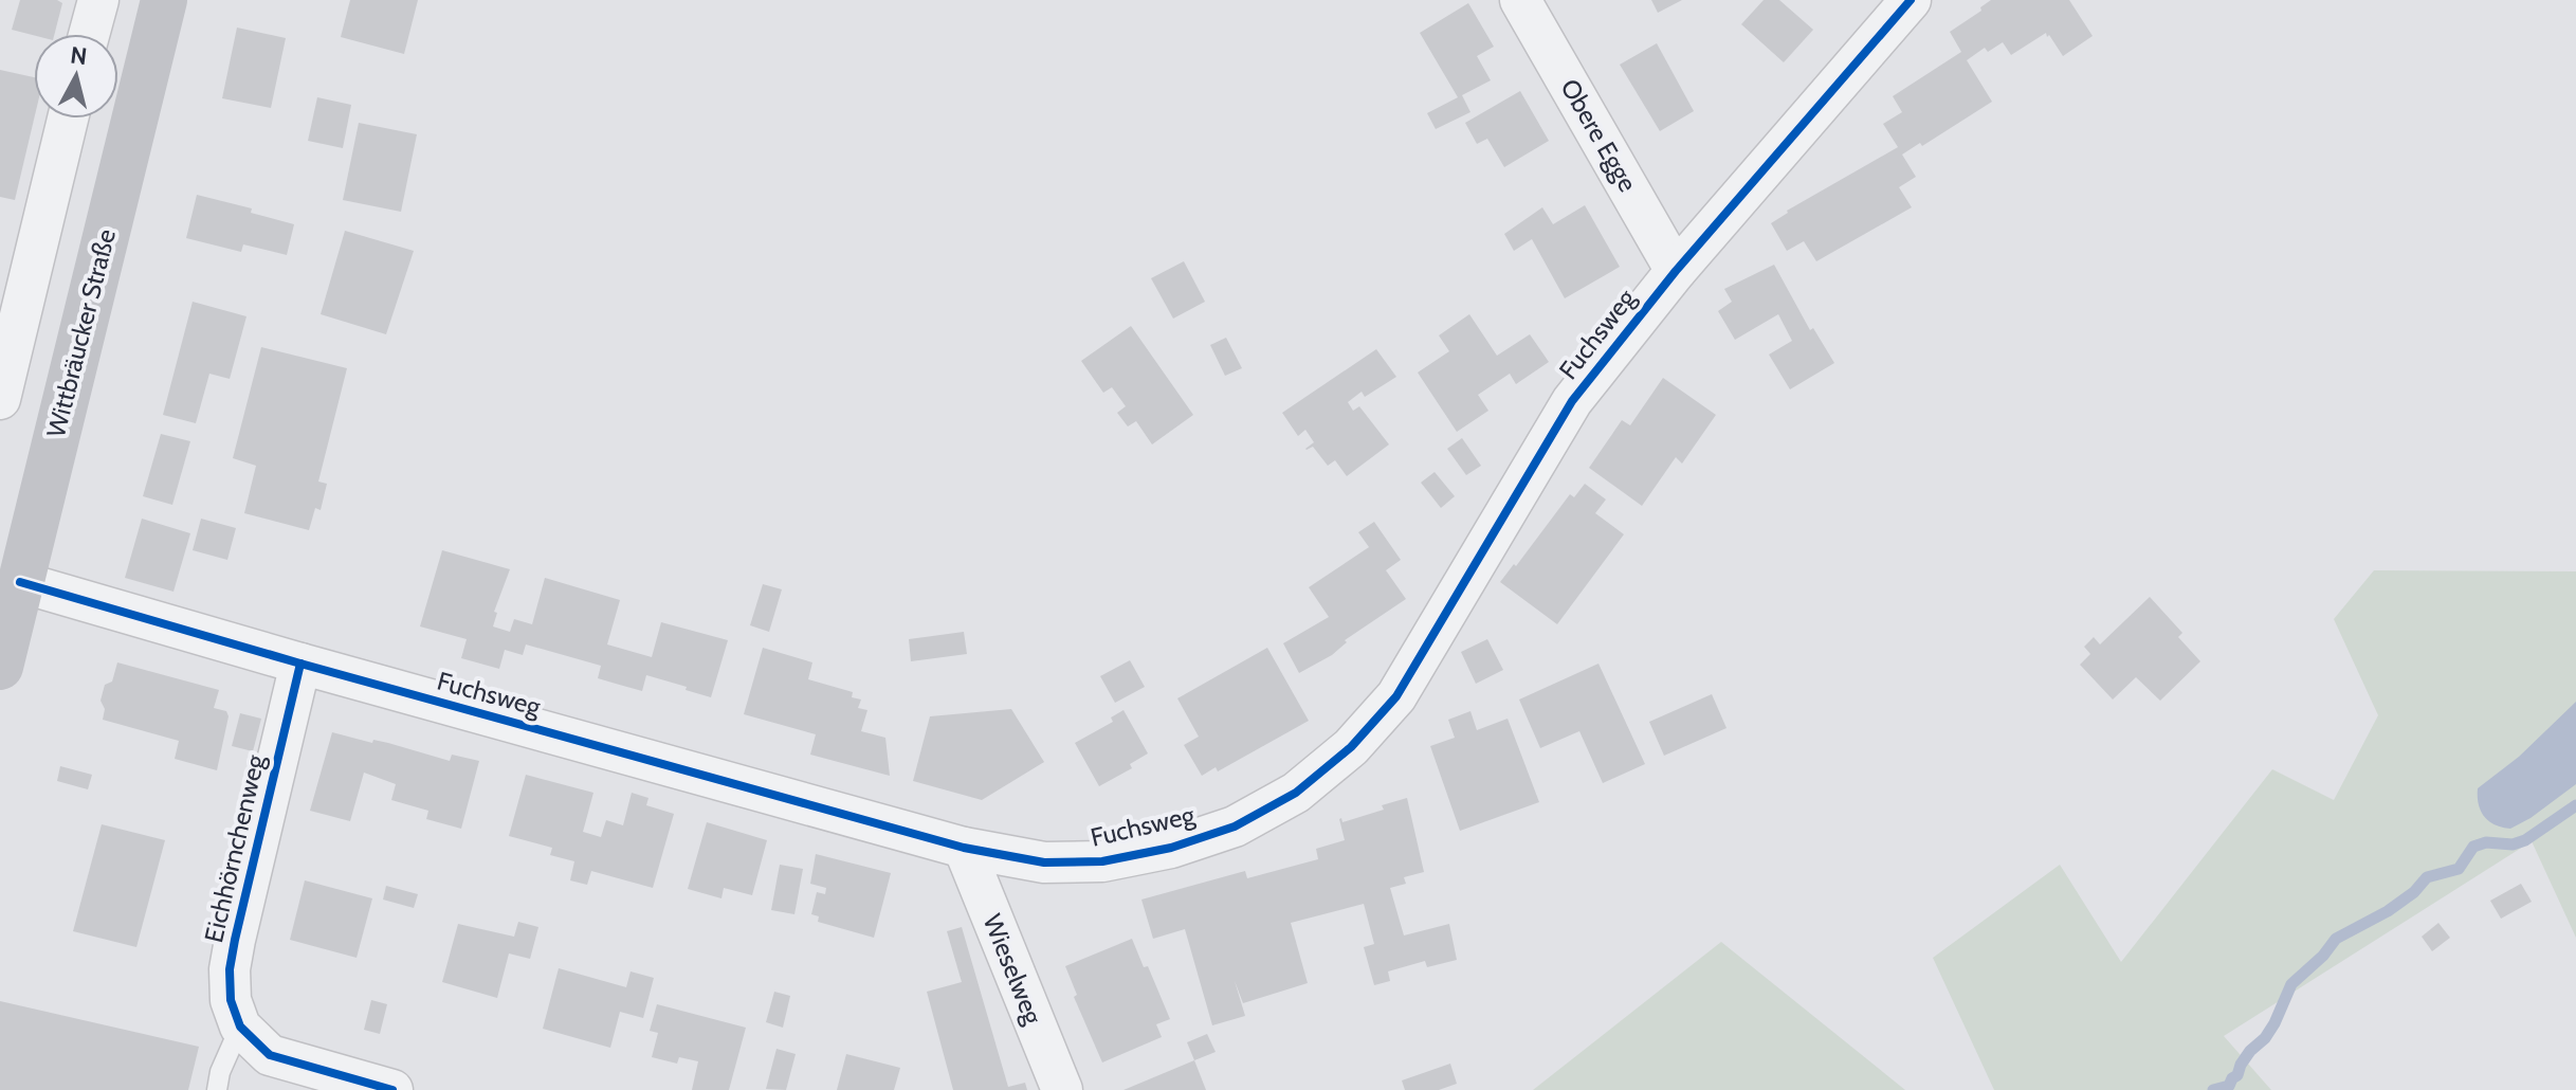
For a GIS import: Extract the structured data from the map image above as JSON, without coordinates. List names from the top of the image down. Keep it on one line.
{"streets":{"main road":["Wittbräucker Straße"],"street":["Obere Egge","Fuchsweg","Eichhörnchenweg","Wieselweg"]},"crossings":[["Obere Egge","Fuchsweg"],["Wittbräucker Straße","Fuchsweg"],["Fuchsweg","Eichhörnchenweg"],["Fuchsweg","Wieselweg"]],"north":"top"}
